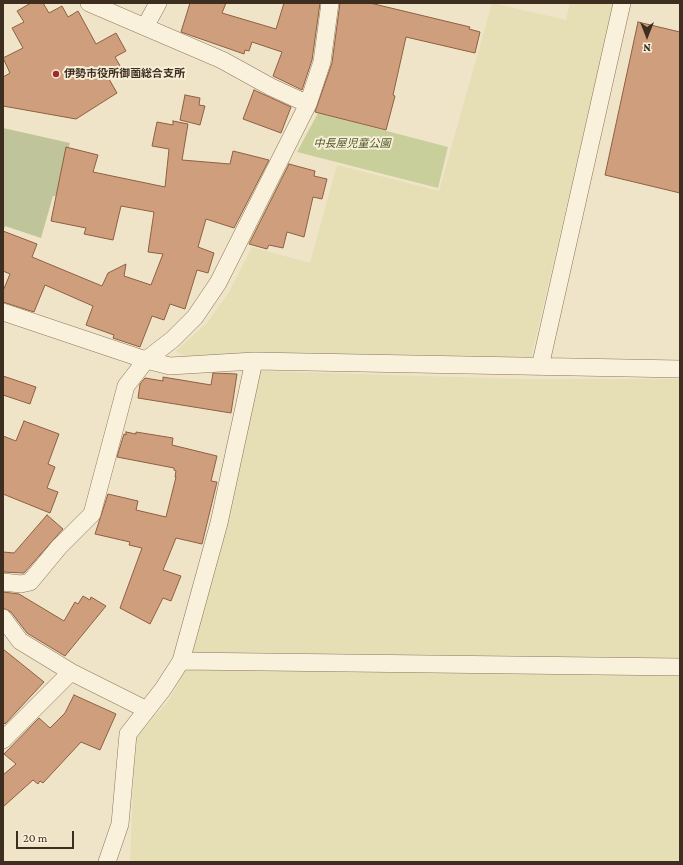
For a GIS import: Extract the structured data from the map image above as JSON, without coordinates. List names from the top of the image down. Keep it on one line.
{"parks":["中長屋児童公園"],"places":["伊勢市役所御薗総合支所"],"scale_bar":"20 m","north":"bottom"}
